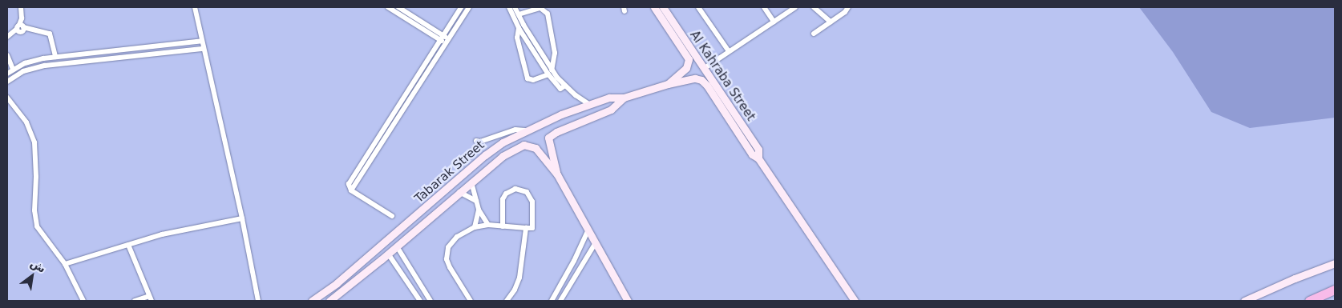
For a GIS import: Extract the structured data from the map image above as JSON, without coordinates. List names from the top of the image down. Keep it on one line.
{"streets":{"street":["Al Kahraba Street","Tabarak Street"]},"crossings":[["Al Kahraba Street","Tabarak Street"]],"north":"top right"}
